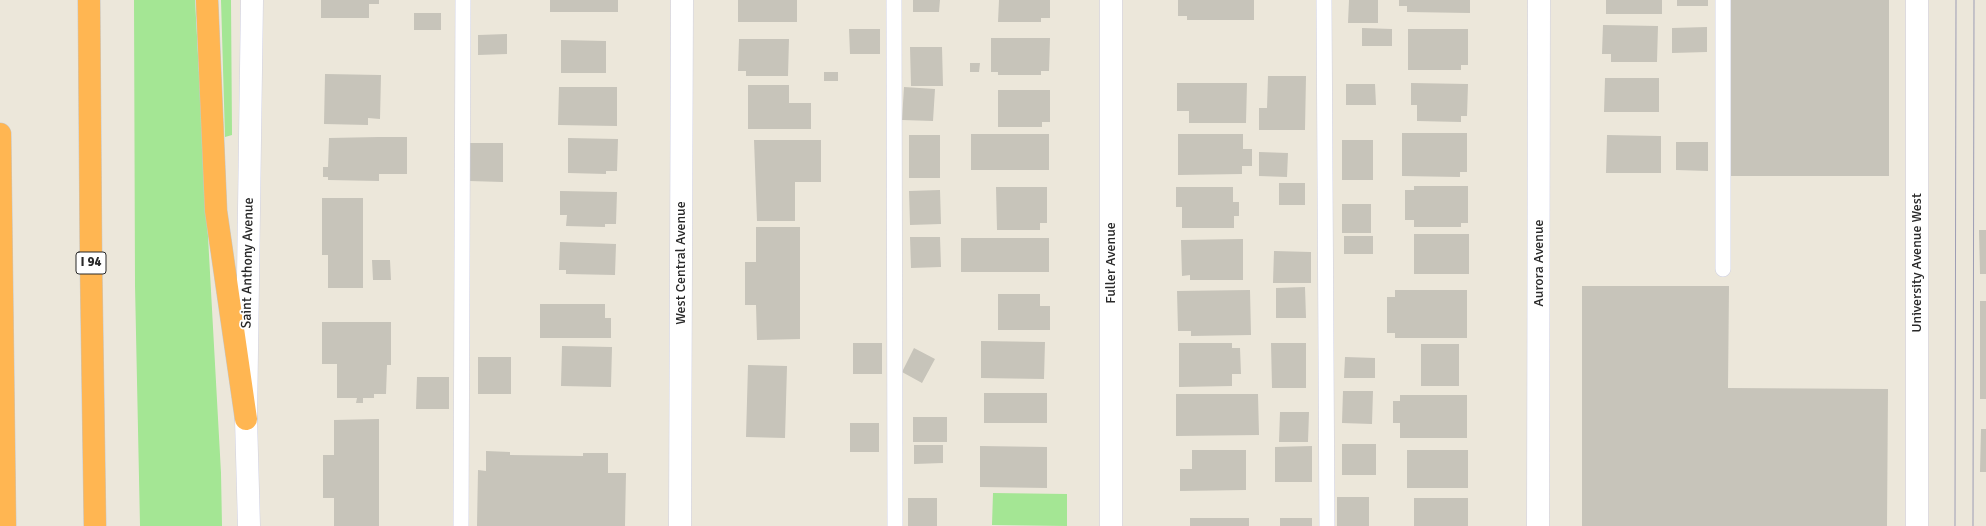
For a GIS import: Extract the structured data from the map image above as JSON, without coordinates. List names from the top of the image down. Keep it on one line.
{"streets":{"highway":["I 94"],"street":["Saint Anthony Avenue","West Central Avenue","Fuller Avenue","Aurora Avenue","University Avenue West"]}}
